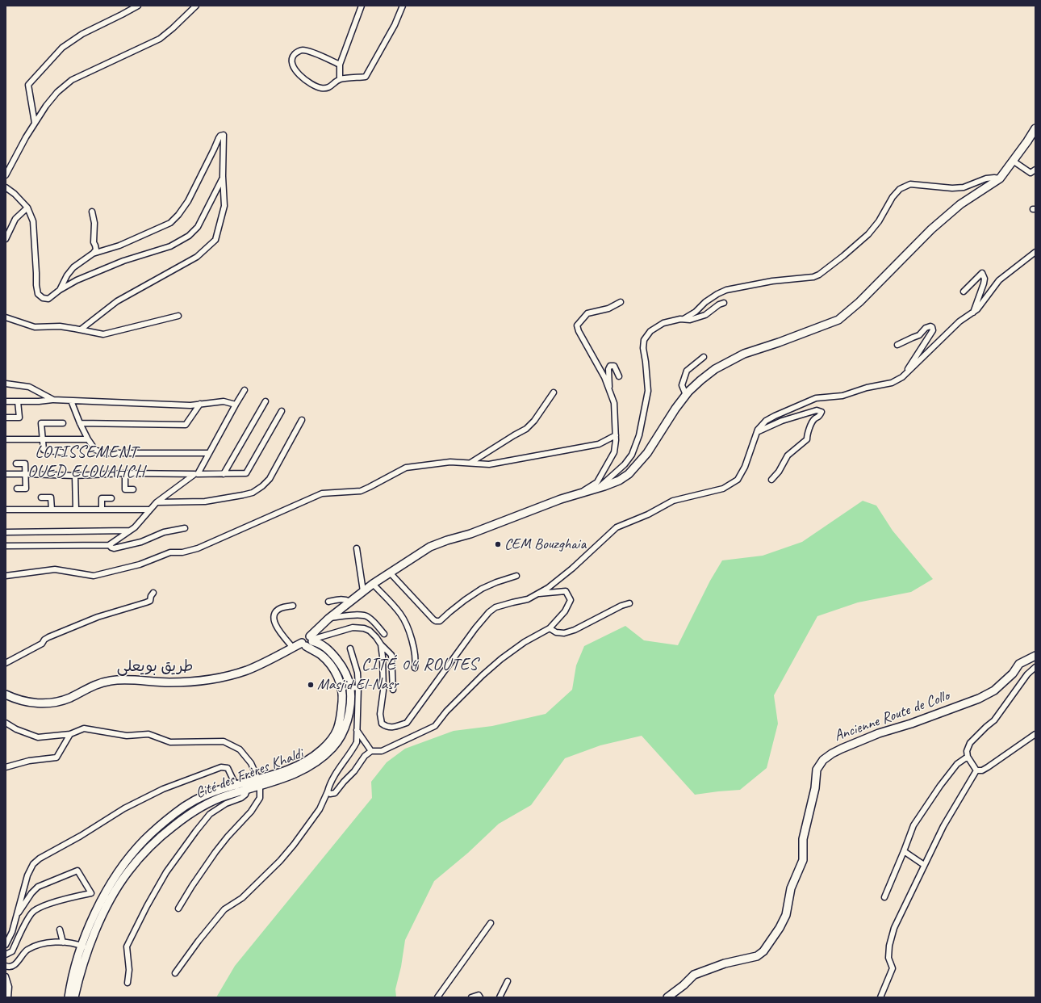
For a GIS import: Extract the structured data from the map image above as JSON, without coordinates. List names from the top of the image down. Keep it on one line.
{"streets":{"main road":["طريق بويعلى","Ancienne Route de Collo","Cité des Frères Khaldi"]},"crossings":[["طريق بويعلى","Cité des Frères Khaldi"]],"districts":["LOTISSEMENT OUED ELOUAHCH","CITÉ 04 ROUTES"],"places":["CEM Bouzghaia","Masjid El-Nasr"]}
